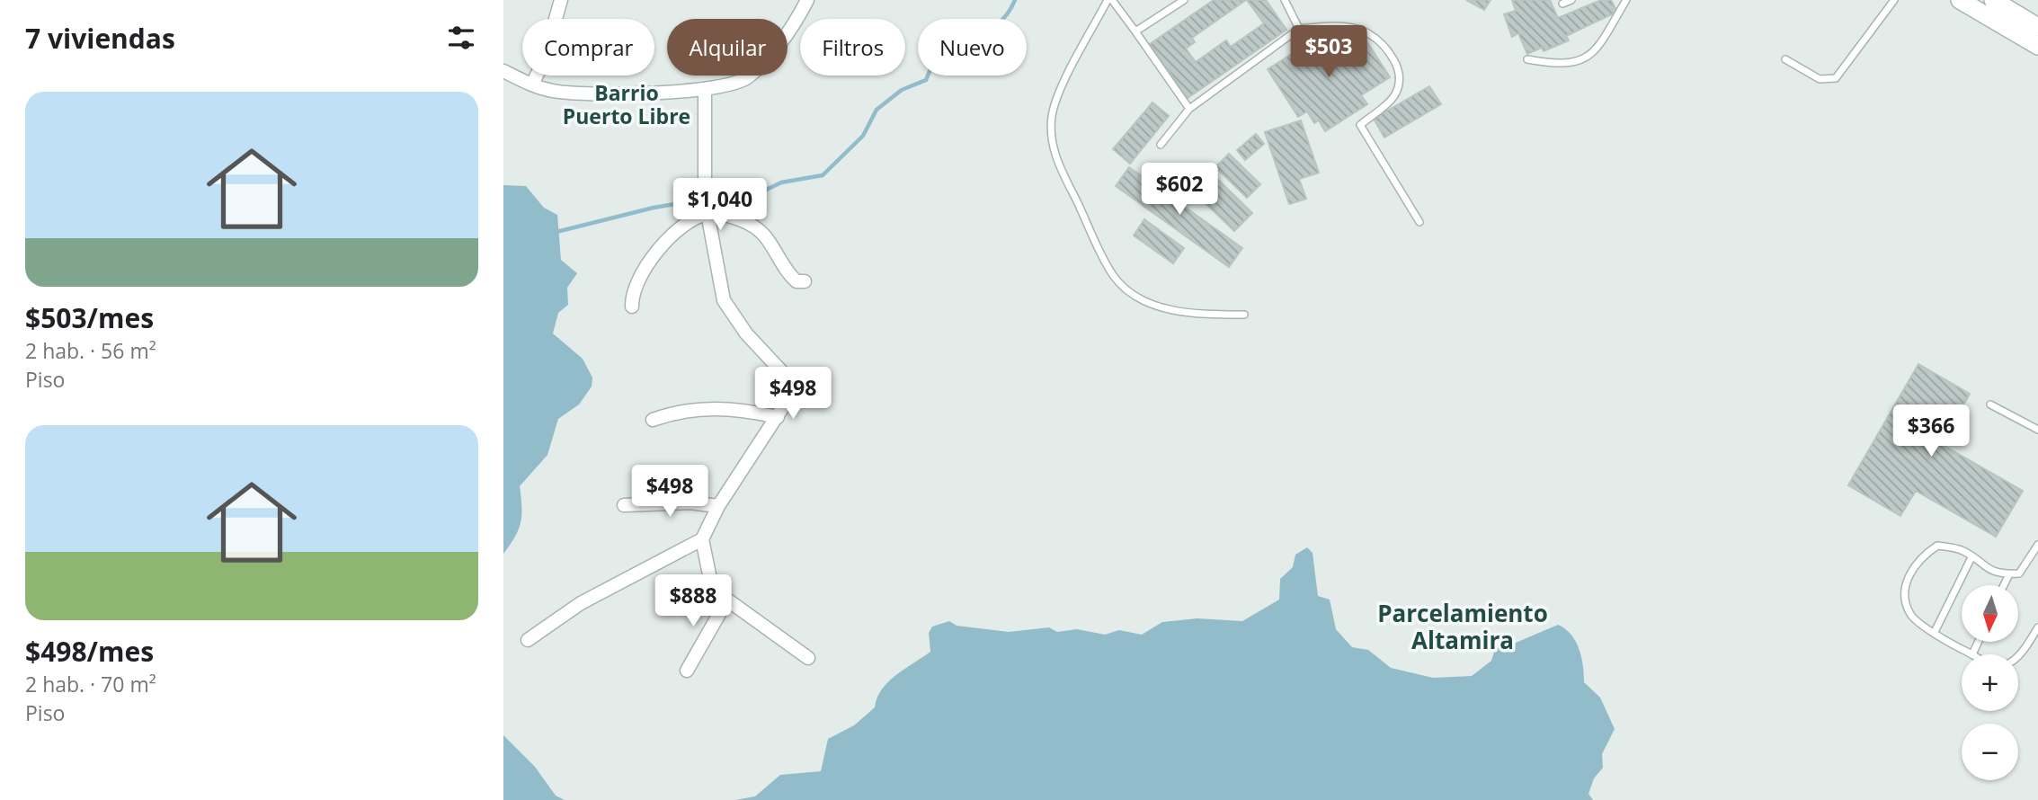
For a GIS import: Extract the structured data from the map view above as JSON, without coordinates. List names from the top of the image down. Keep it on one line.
{"districts":["Barrio Puerto Libre","Parcelamiento Altamira"],"north":"bottom","page":{"heading":"7 viviendas","chip":["Comprar","Alquilar","Filtros","Nuevo"],"price":["$503","$602","$1,040","$498","$366","$498","$888"],"list":[{"name":"$503/mes","note":"2 hab. · 56 m² · Piso"},{"name":"$498/mes","note":"2 hab. · 70 m² · Piso"}],"map_buttons":["+","−"]}}
